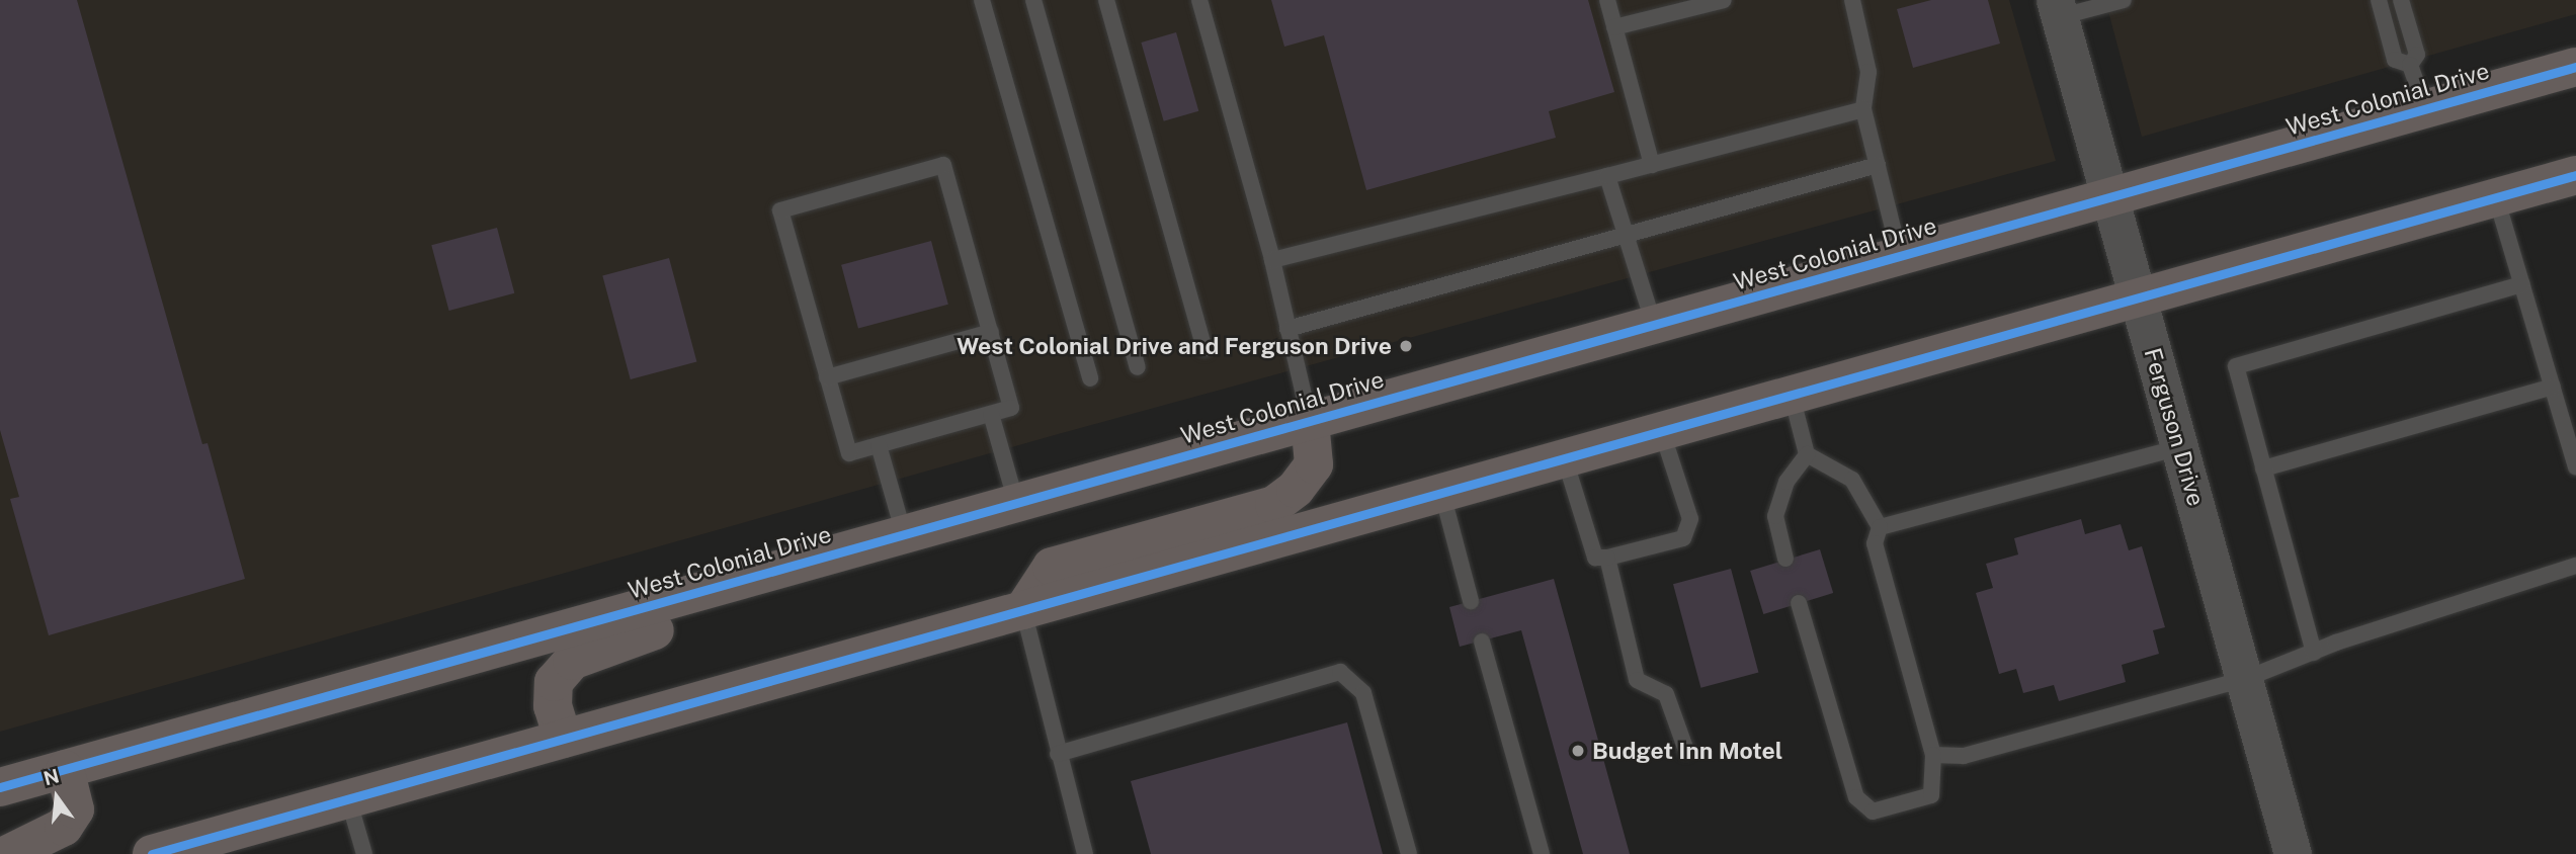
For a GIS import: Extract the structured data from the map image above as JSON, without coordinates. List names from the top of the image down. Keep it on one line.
{"streets":{"highway":["West Colonial Drive"],"street":["Ferguson Drive"]},"crossings":[["West Colonial Drive","Ferguson Drive"]],"places":["West Colonial Drive and Ferguson Drive","Budget Inn Motel"],"north":"top"}
